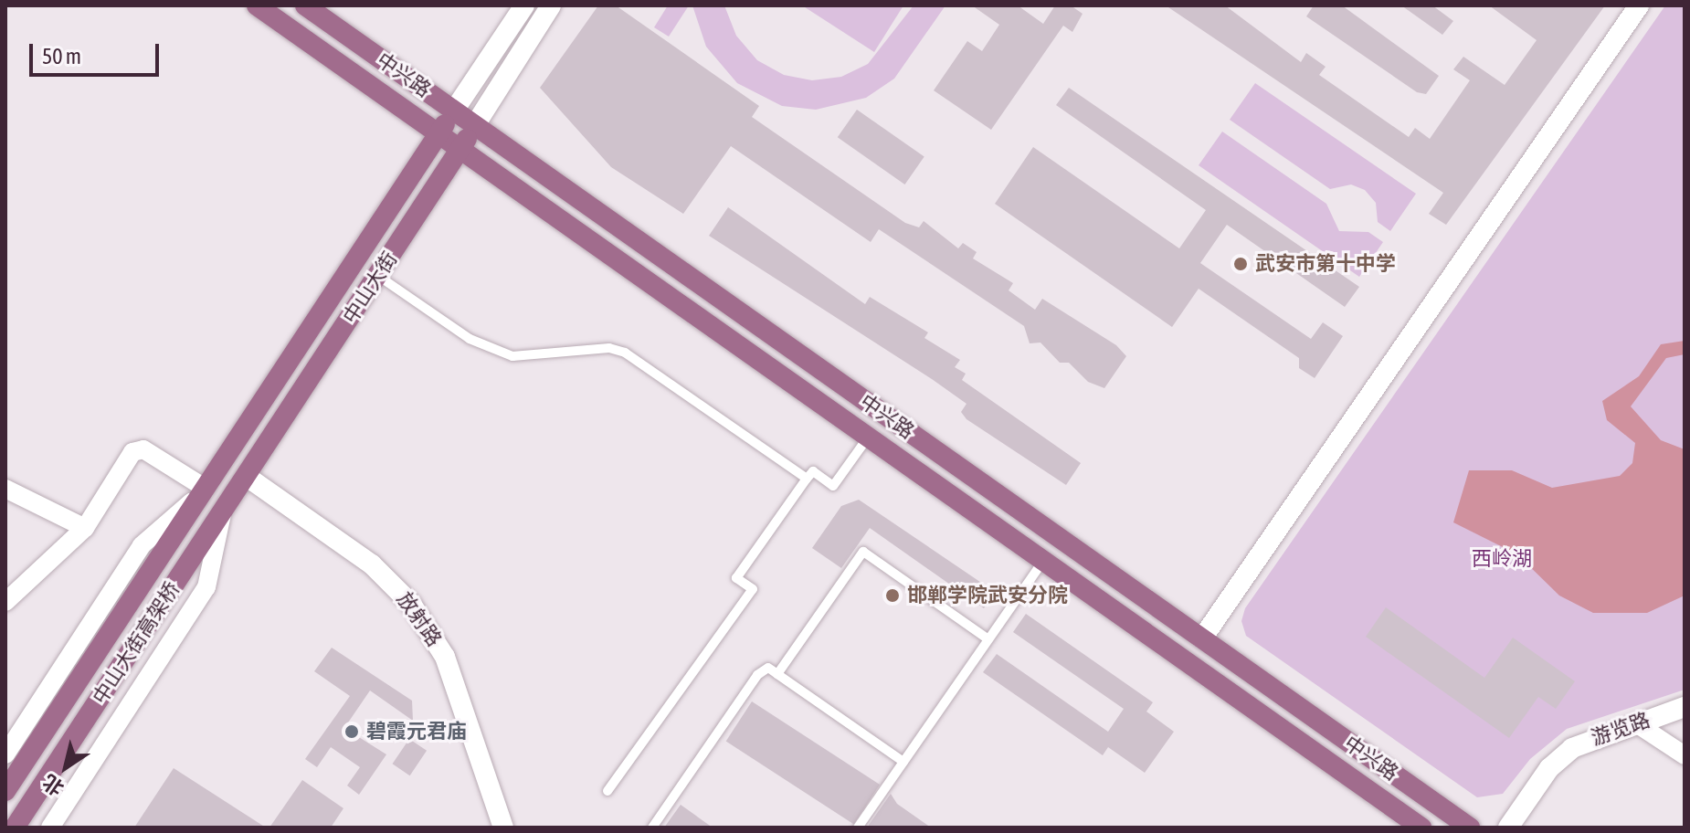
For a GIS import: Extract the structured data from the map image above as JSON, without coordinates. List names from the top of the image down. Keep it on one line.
{"streets":{"main road":["中兴路","中山大街","中山大街高架桥"],"street":["放射路","游览路"]},"crossings":[["中兴路","中山大街"],["中山大街","放射路"],["中山大街","中山大街高架桥"]],"parks":["西岭湖"],"places":["武安市第十中学","邯郸学院武安分院","碧霞元君庙"],"scale_bar":"50 m","north":"bottom left"}
